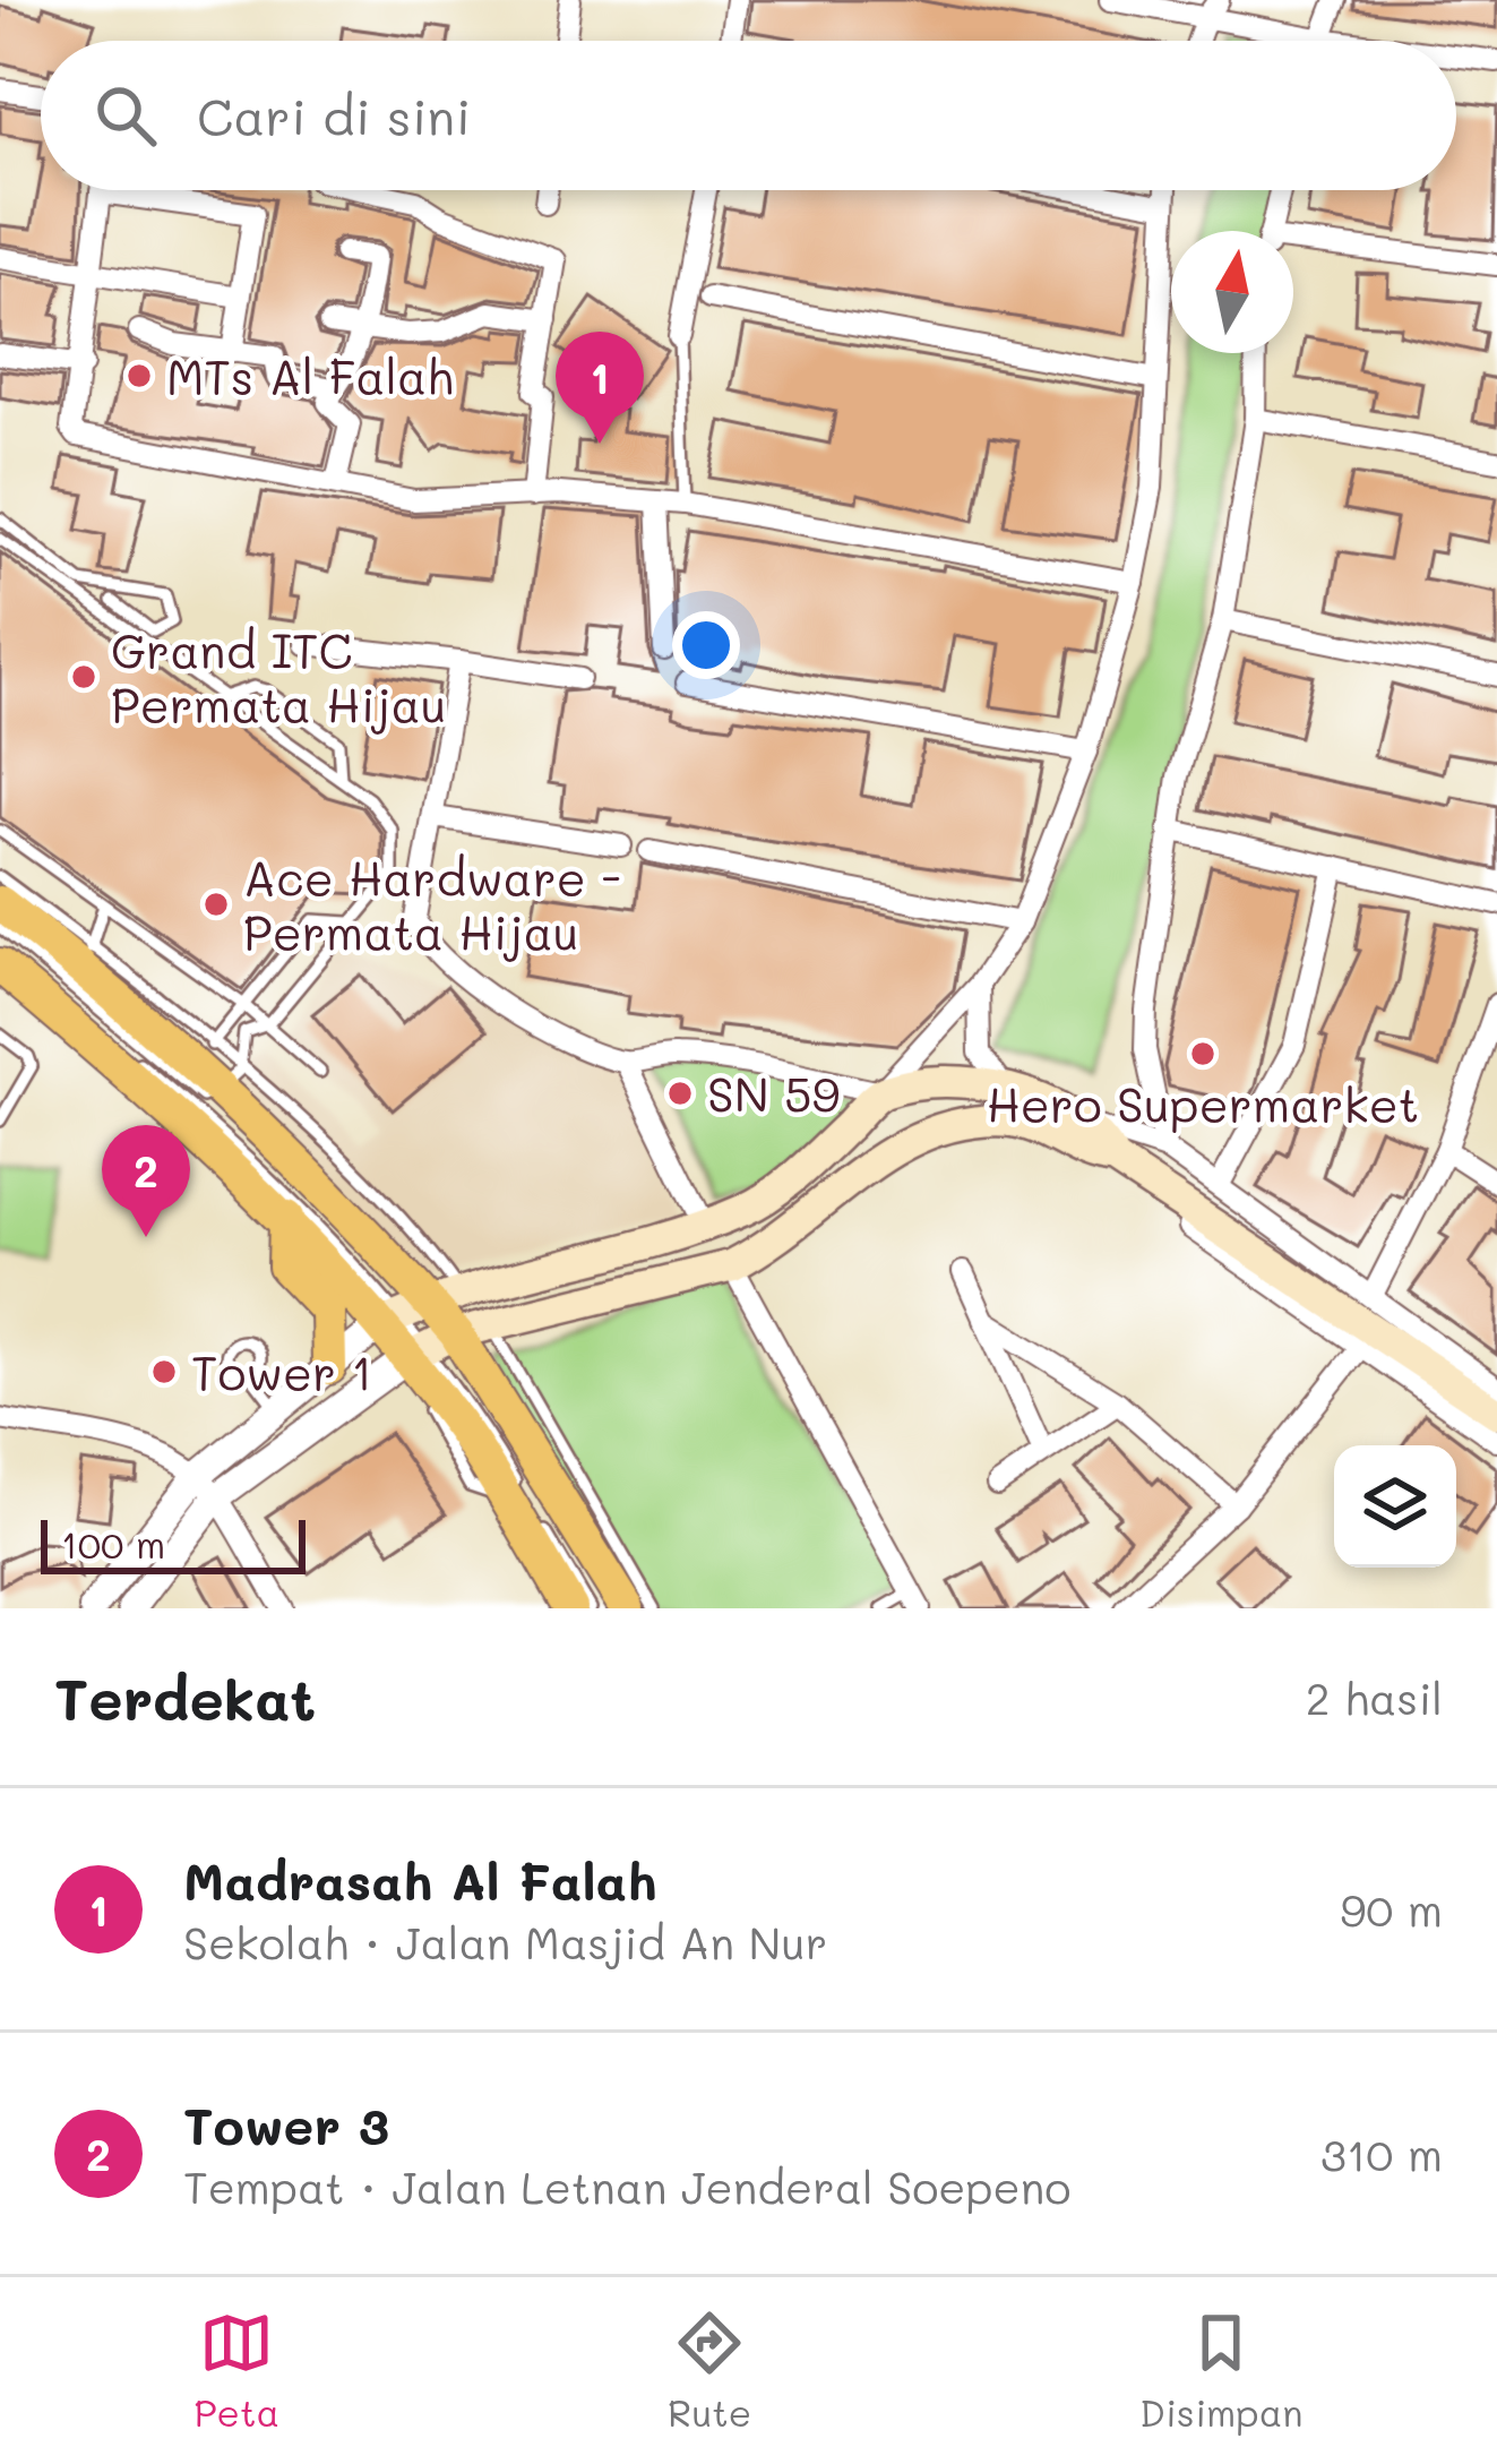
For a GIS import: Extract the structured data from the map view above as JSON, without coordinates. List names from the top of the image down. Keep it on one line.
{"places":["MTs Al Falah","Grand ITC Permata Hijau","Ace Hardware - Permata Hijau","Hero Supermarket","SN 59","Tower 1"],"scale_bar":"100 m","north":"top","page":{"search":"Cari di sini","pins":["1","2"],"scale":"100 m","heading":["Terdekat","2 hasil"],"list":[{"mark":"1","name":"Madrasah Al Falah","note":"Sekolah · Jalan Masjid An Nur","value":"90 m"},{"mark":"2","name":"Tower 3","note":"Tempat · Jalan Letnan Jenderal Soepeno","value":"310 m"}],"nav":["Peta","Rute","Disimpan"]}}
